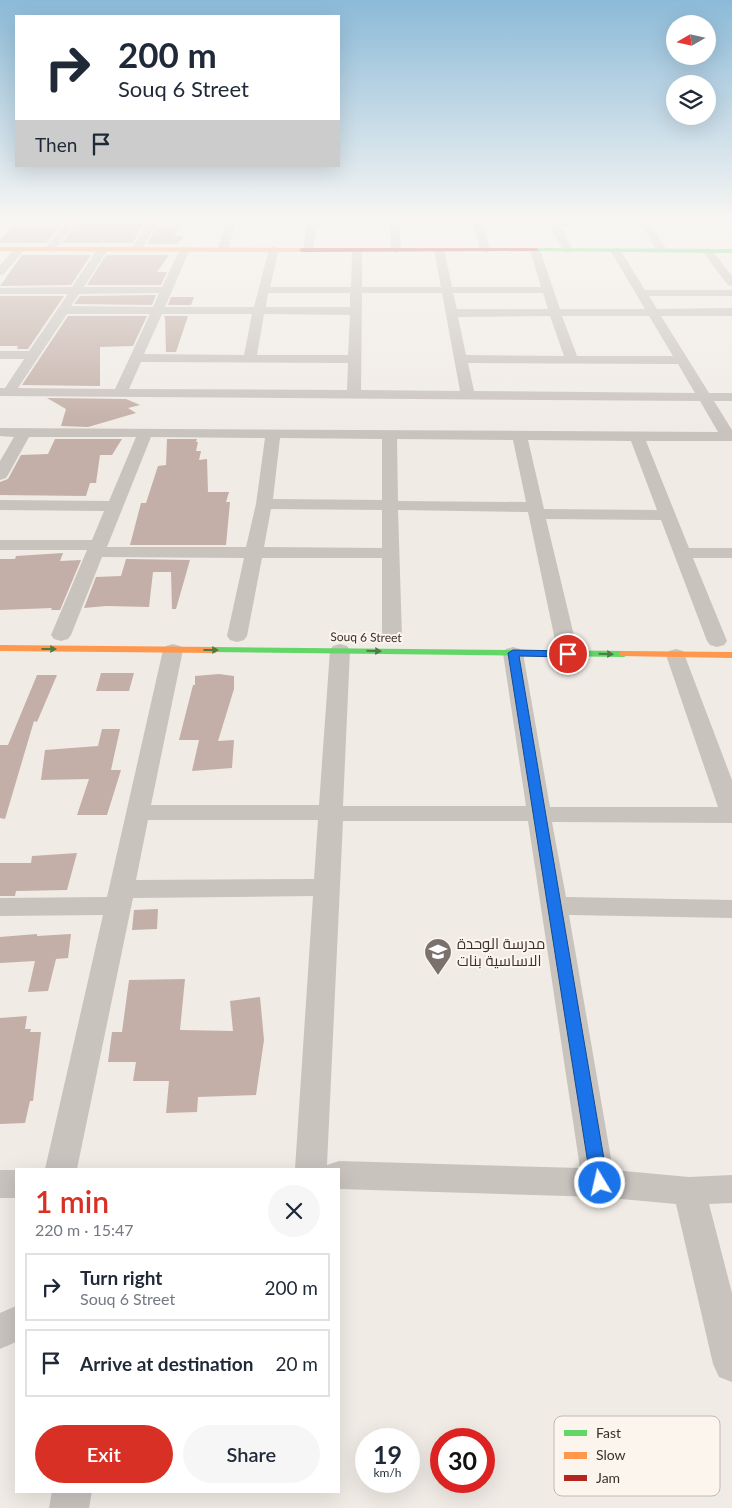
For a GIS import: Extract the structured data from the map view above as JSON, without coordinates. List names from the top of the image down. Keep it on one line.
{"streets":{"street":["Souq 6 Street"]},"places":{"school or university":["مدرسة الوحدة الاساسية بنات"]},"legend":["Fast","Slow","Jam"],"north":"left","page":{"turn":["200 m","Souq 6 Street"],"then":"Then","heading":["1 min","220 m · 15:47"],"list":[{"name":"Turn right","note":"Souq 6 Street","value":"200 m"},{"name":"Arrive at destination","value":"20 m"}],"buttons":["Exit","Share"],"speed":"19 km/h","limit":"30"}}
